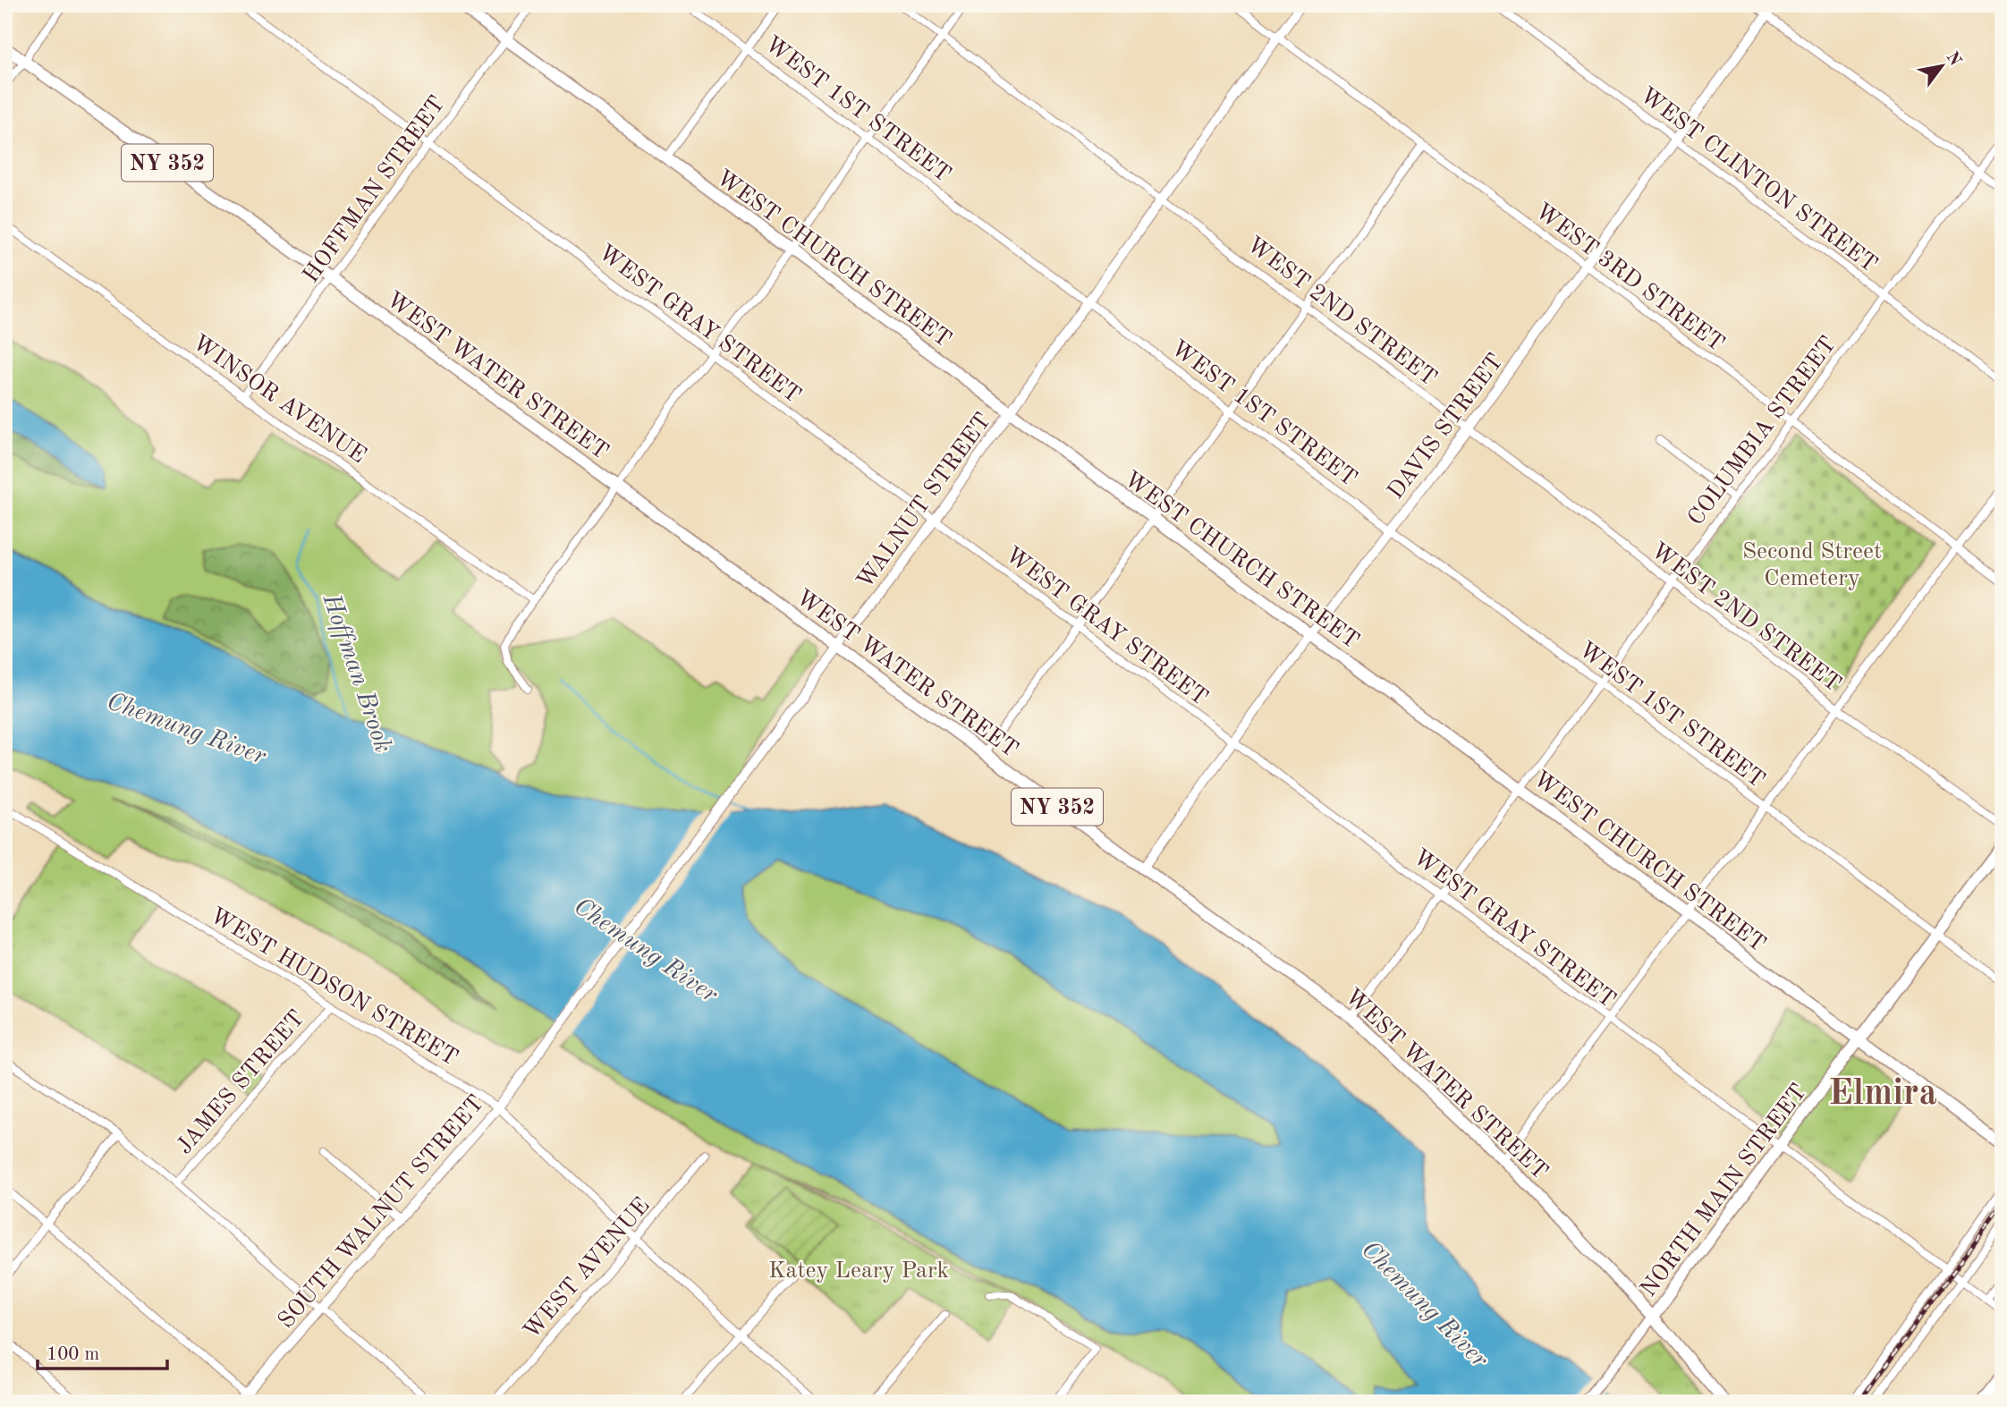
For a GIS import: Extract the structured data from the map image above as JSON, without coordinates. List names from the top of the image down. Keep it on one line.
{"streets":{"main road":["NY 352","WEST CHURCH STREET","WEST WATER STREET","NORTH MAIN STREET"],"street":["WEST 1ST STREET","WEST CLINTON STREET","HOFFMAN STREET","WEST 3RD STREET","WEST 2ND STREET","WEST GRAY STREET","WINSOR AVENUE","DAVIS STREET","COLUMBIA STREET","WALNUT STREET","WEST HUDSON STREET","JAMES STREET","SOUTH WALNUT STREET","WEST AVENUE"]},"crossings":[["WEST 1ST STREET","DAVIS STREET"],["WEST 1ST STREET","COLUMBIA STREET"],["WEST 1ST STREET","WALNUT STREET"],["WEST 1ST STREET","NORTH MAIN STREET"],["WEST CLINTON STREET","DAVIS STREET"],["WEST CLINTON STREET","COLUMBIA STREET"],["HOFFMAN STREET","WEST CHURCH STREET"],["HOFFMAN STREET","WEST GRAY STREET"],["HOFFMAN STREET","WEST WATER STREET"],["HOFFMAN STREET","WINSOR AVENUE"],["WEST CHURCH STREET","DAVIS STREET"],["WEST CHURCH STREET","COLUMBIA STREET"],["WEST CHURCH STREET","WALNUT STREET"],["WEST CHURCH STREET","NORTH MAIN STREET"],["WEST 3RD STREET","DAVIS STREET"],["WEST 3RD STREET","COLUMBIA STREET"],["WEST 3RD STREET","WALNUT STREET"],["WEST 2ND STREET","DAVIS STREET"],["WEST 2ND STREET","COLUMBIA STREET"],["WEST 2ND STREET","WALNUT STREET"],["WEST GRAY STREET","DAVIS STREET"],["WEST GRAY STREET","COLUMBIA STREET"],["WEST GRAY STREET","WALNUT STREET"],["WEST GRAY STREET","NORTH MAIN STREET"],["WEST WATER STREET","DAVIS STREET"],["WEST WATER STREET","COLUMBIA STREET"],["WEST WATER STREET","WALNUT STREET"],["WEST WATER STREET","NORTH MAIN STREET"],["WALNUT STREET","SOUTH WALNUT STREET"],["WEST HUDSON STREET","JAMES STREET"],["WEST HUDSON STREET","SOUTH WALNUT STREET"],["WEST HUDSON STREET","WEST AVENUE"]],"districts":["Elmira"],"water":["Hoffman Brook","Chemung River"],"parks":["Second Street Cemetery","Katey Leary Park"],"scale_bar":"100 m","north":"top right"}
